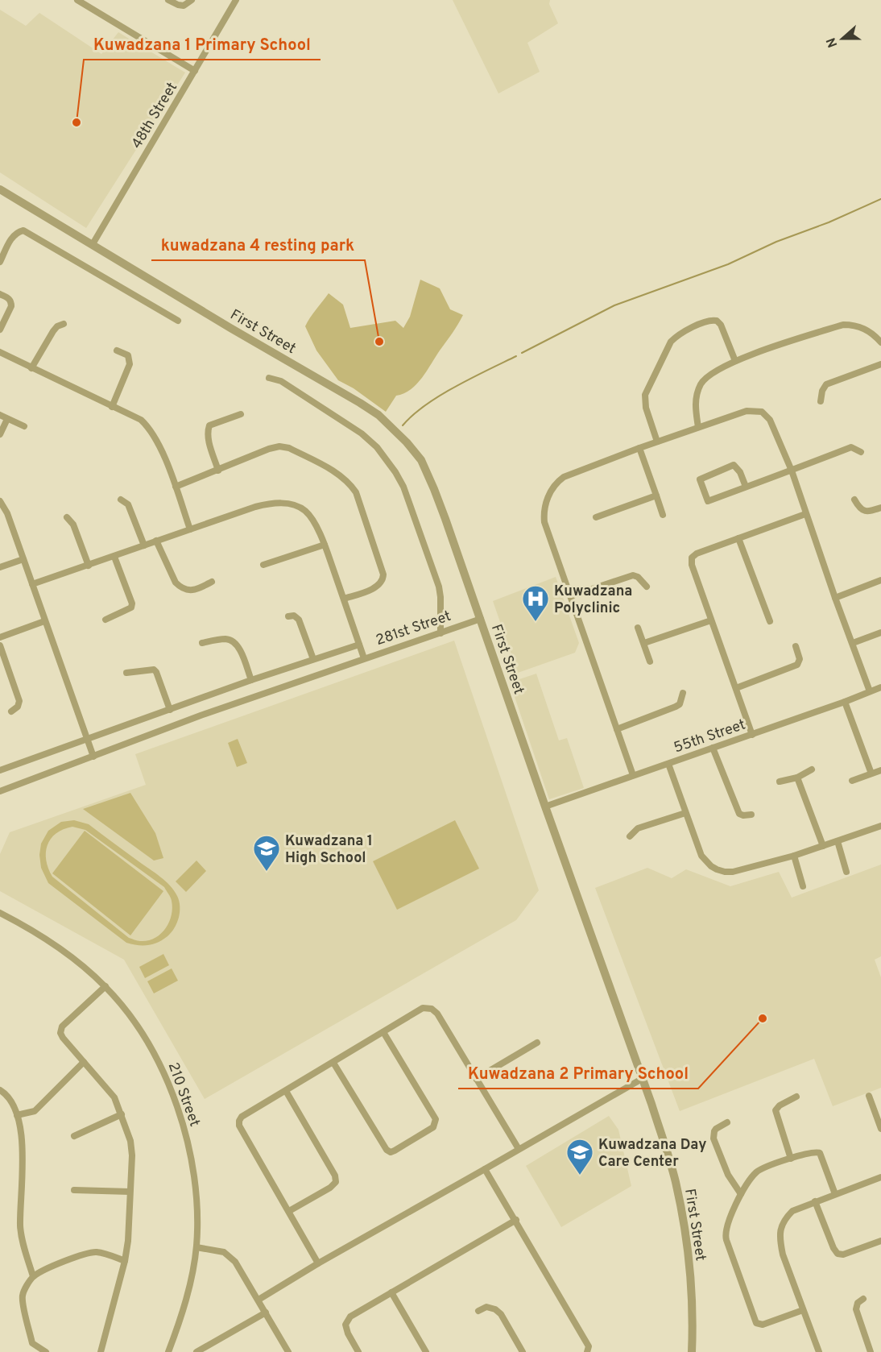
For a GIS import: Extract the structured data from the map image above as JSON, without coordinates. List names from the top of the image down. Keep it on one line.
{"streets":{"street":["48th Street","First Street","281st Street","55th Street","210 Street"]},"crossings":[["48th Street","First Street"],["First Street","281st Street"],["First Street","55th Street"]],"places":{"other":["Kuwadzana 1 Primary School","kuwadzana 4 resting park","Kuwadzana 2 Primary School"],"hospital":["Kuwadzana Polyclinic"],"school or university":["Kuwadzana 1 High School","Kuwadzana Day Care Center"]},"north":"left"}
